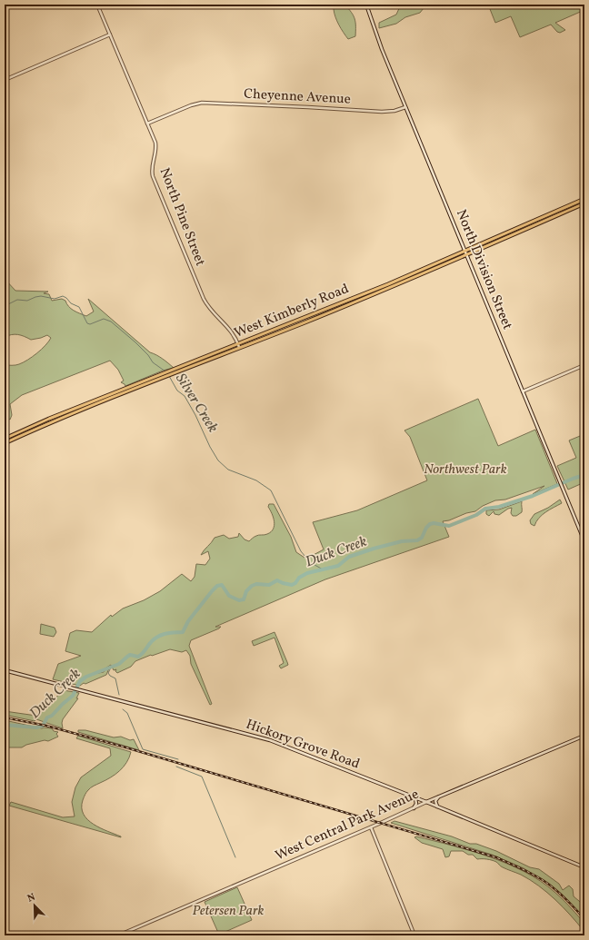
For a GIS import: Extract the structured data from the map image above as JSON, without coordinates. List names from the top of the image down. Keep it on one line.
{"streets":{"main road":["Cheyenne Avenue","North Pine Street","North Division Street","West Kimberly Road","Hickory Grove Road","West Central Park Avenue"]},"crossings":[["Cheyenne Avenue","North Pine Street"],["Cheyenne Avenue","North Division Street"],["North Pine Street","West Kimberly Road"],["North Division Street","West Kimberly Road"],["Hickory Grove Road","West Central Park Avenue"]],"water":["Silver Creek","Duck Creek"],"parks":["Northwest Park","Petersen Park"],"north":"top left"}
